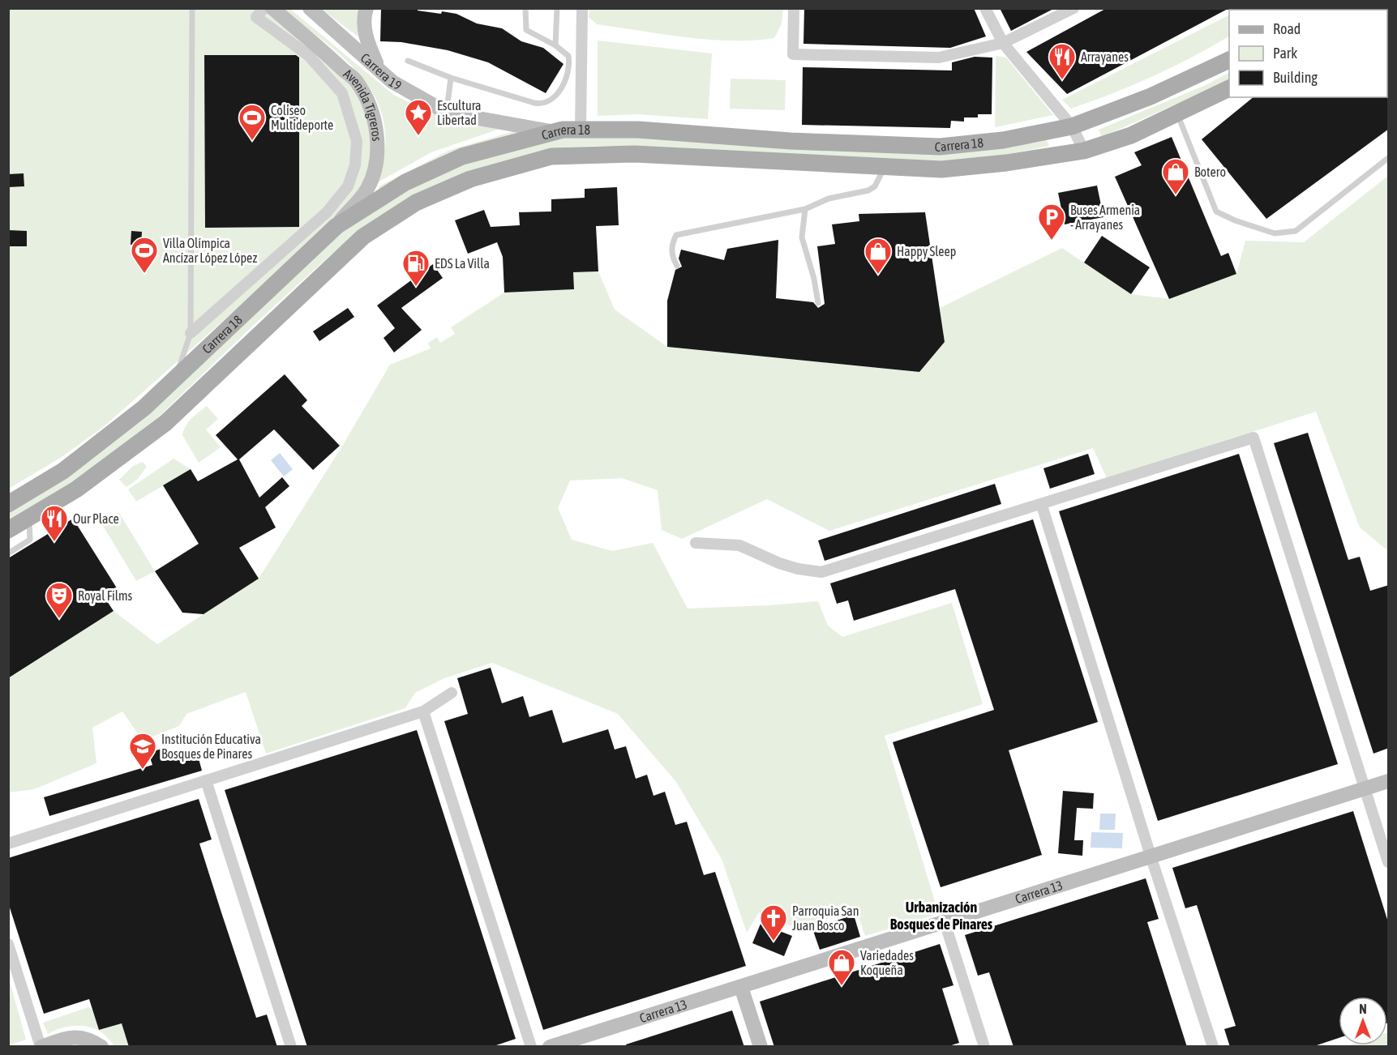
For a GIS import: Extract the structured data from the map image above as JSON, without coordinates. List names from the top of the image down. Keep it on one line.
{"streets":{"main road":["Carrera 18"],"street":["Carrera 19","Avenida Tigreros","Carrera 13"]},"crossings":[["Carrera 19","Carrera 18"],["Avenida Tigreros","Carrera 18"]],"districts":["Urbanización Bosques de Pinares"],"places":{"restaurant":["Arrayanes","Our Place"],"place":["Escultura Libertad"],"sports":["Coliseo Multideporte","Villa Olímpica Ancízar López López"],"shop":["Botero","Happy Sleep","Variedades Koqueña"],"parking":["Buses Armenia - Arrayanes"],"fuel station":["EDS La Villa"],"theatre":["Royal Films"],"school or university":["Institución Educativa Bosques de Pinares"],"church":["Parroquia San Juan Bosco"]},"legend":["Road","Park","Building"],"north":"top"}
